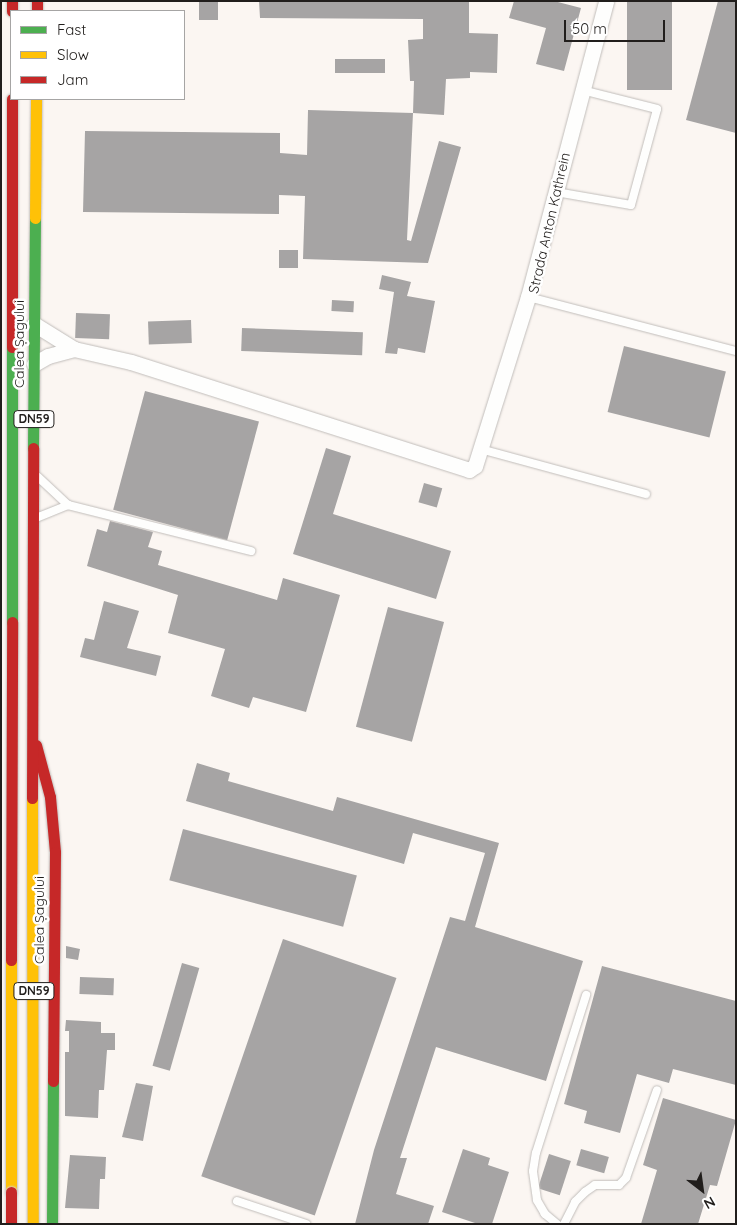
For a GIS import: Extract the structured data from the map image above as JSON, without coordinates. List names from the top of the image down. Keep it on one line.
{"streets":{"main road":["Calea Șagului","DN59"],"street":["Strada Anton Kathrein"]},"legend":["Fast","Slow","Jam"],"scale_bar":"50 m","north":"bottom right"}
